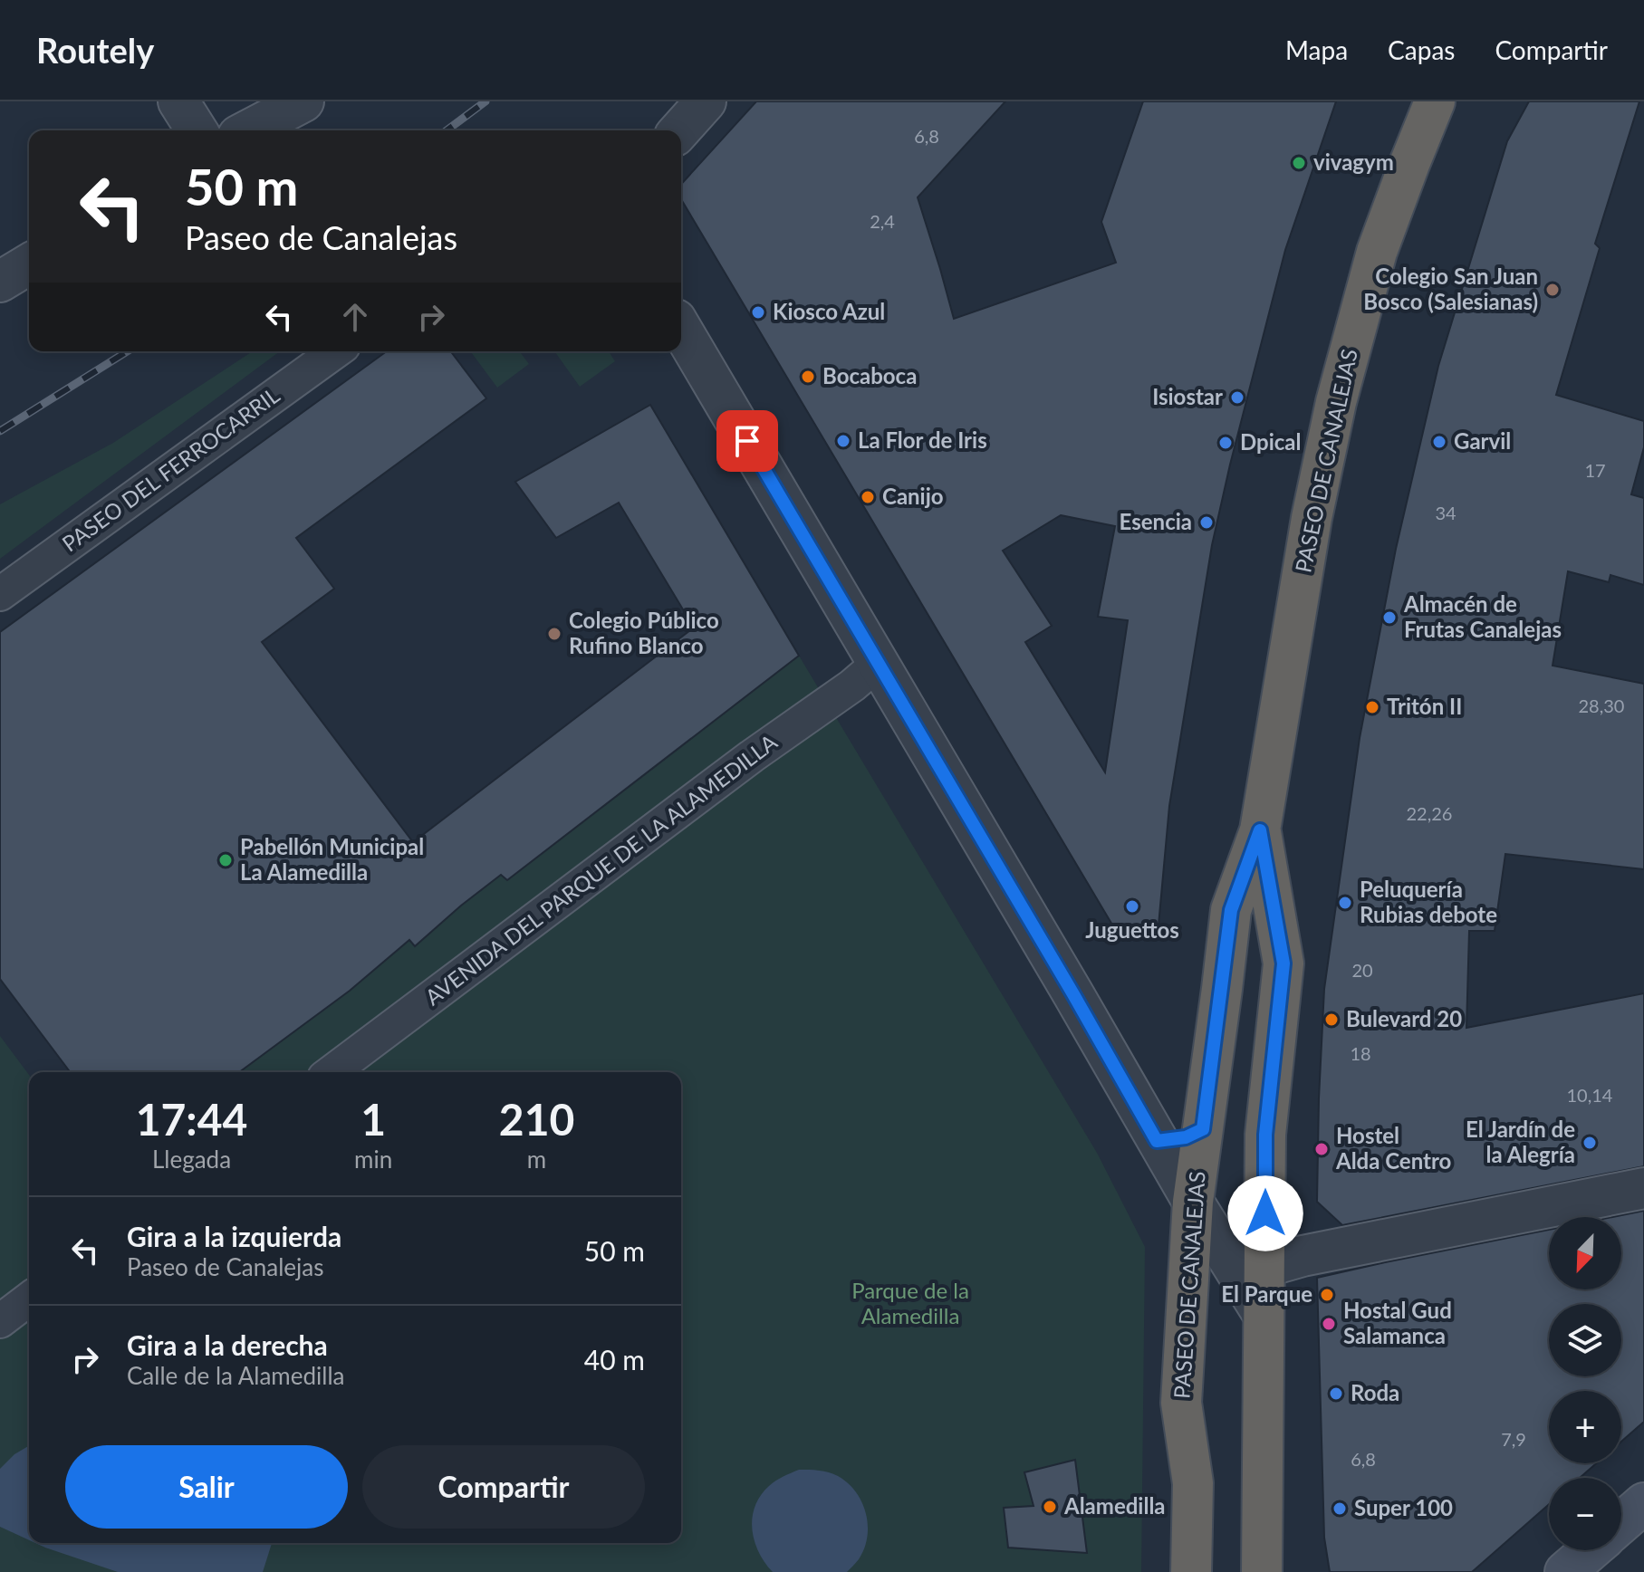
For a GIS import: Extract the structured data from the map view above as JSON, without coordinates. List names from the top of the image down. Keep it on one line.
{"streets":{"highway":["PASEO DE CANALEJAS"],"street":["PASEO DEL FERROCARRIL","AVENIDA DEL PARQUE DE LA ALAMEDILLA"]},"parks":["Parque de la Alamedilla"],"places":["vivagym","Colegio San Juan Bosco (Salesianas)","Kiosco Azul","Bocaboca","Isiostar","La Flor de Iris","Garvil","Dpical","Canijo","Esencia","Almacén de Frutas Canalejas","Colegio Público Rufino Blanco","Tritón II","Pabellón Municipal La Alamedilla","Peluquería Rubias debote","Juguettos","Bulevard 20","El Jardín de la Alegría","Hostel Alda Centro","El Parque","Hostal Gud Salamanca","Roda","Alamedilla","Super 100"],"house_numbers":["6,8","2,4","17","34","28,30","22,26","20","18","10,14","7,9","6,8"],"north":"bottom left","page":{"header":"Routely","nav":["Mapa","Capas","Compartir"],"turn":["50 m","Paseo de Canalejas"],"eta":["17:44","Llegada","1","min","210","m"],"list":[{"name":"Gira a la izquierda","note":"Paseo de Canalejas","value":"50 m"},{"name":"Gira a la derecha","note":"Calle de la Alamedilla","value":"40 m"}],"map_buttons":["+","−"],"buttons":["Salir","Compartir"]}}
